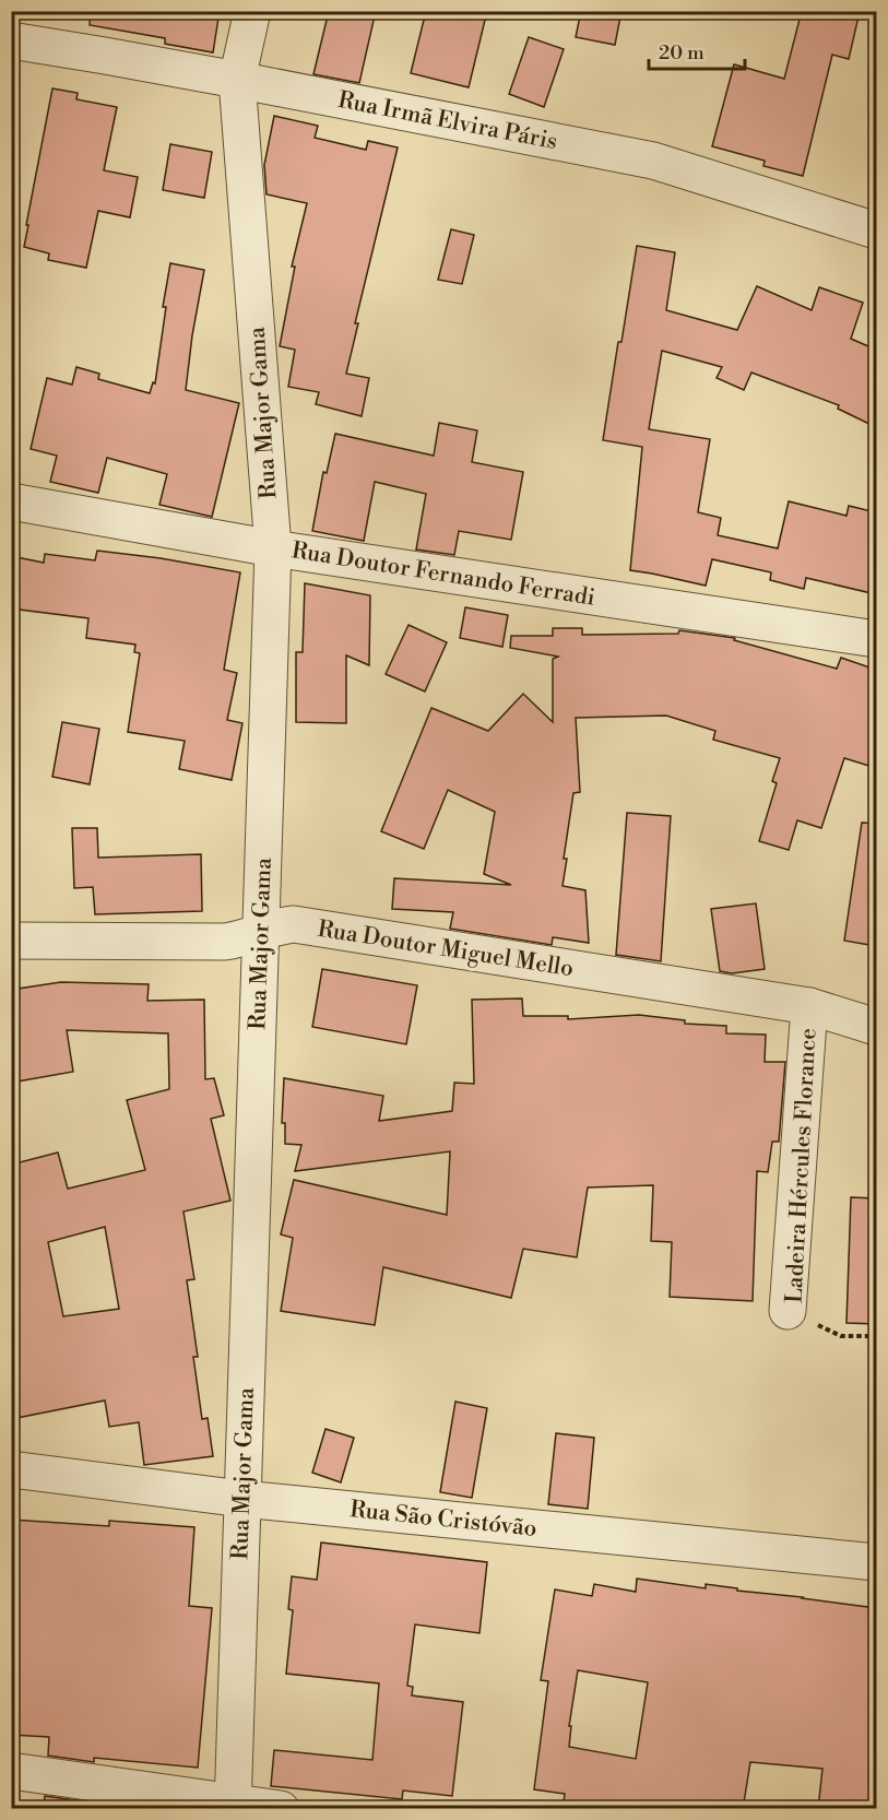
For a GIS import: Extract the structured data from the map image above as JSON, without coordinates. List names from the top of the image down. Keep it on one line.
{"streets":{"street":["Rua Irmã Elvira Páris","Rua Major Gama","Rua Doutor Fernando Ferradi","Rua Doutor Miguel Mello","Ladeira Hércules Florance","Rua São Cristóvão"]},"crossings":[["Rua Irmã Elvira Páris","Rua Major Gama"],["Rua Major Gama","Rua Doutor Fernando Ferradi"],["Rua Major Gama","Rua Doutor Miguel Mello"],["Rua Major Gama","Rua São Cristóvão"],["Rua Doutor Miguel Mello","Ladeira Hércules Florance"]],"scale_bar":"20 m"}
